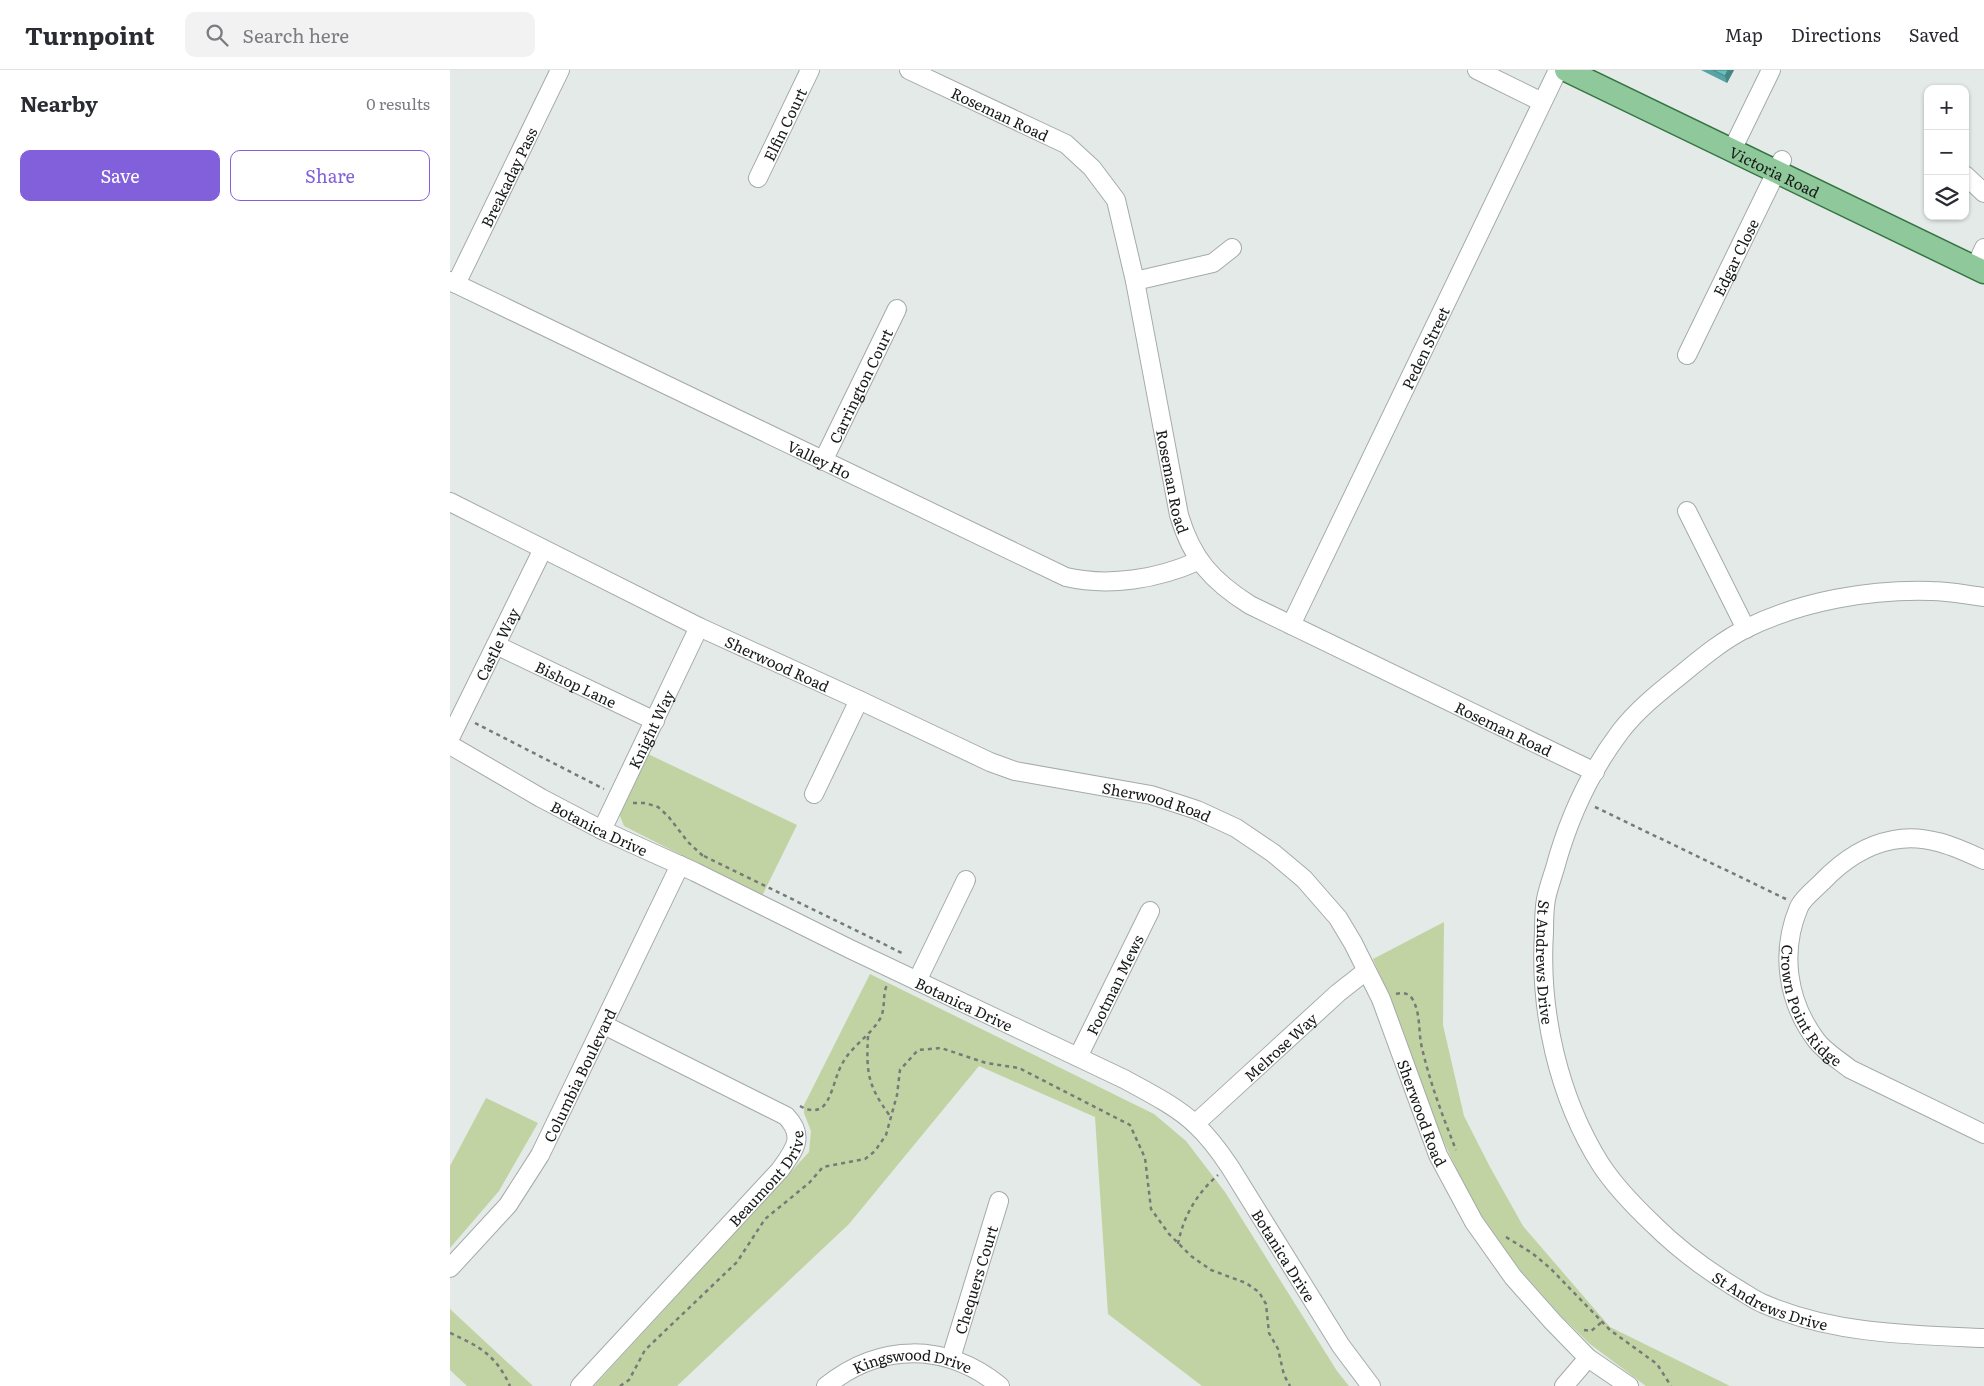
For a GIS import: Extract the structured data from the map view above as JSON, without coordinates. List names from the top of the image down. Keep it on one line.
{"streets":{"main road":["Victoria Road"],"street":["Roseman Road","Elfin Court","Breakaday Pass","Edgar Close","Peden Street","Carrington Court","Valley Ho","Castle Way","Sherwood Road","Bishop Lane","Knight Way","Botanica Drive","St Andrews Drive","Footman Mews","Crown Point Ridge","Melrose Way","Columbia Boulevard","Beaumont Drive","Chequers Court","Kingswood Drive"]},"crossings":[["Roseman Road","Peden Street"],["Roseman Road","Valley Ho"],["Roseman Road","St Andrews Drive"],["Victoria Road","Edgar Close"],["Breakaday Pass","Valley Ho"],["Carrington Court","Valley Ho"],["Castle Way","Sherwood Road"],["Castle Way","Bishop Lane"],["Sherwood Road","Knight Way"],["Sherwood Road","Melrose Way"],["Bishop Lane","Knight Way"],["Knight Way","Botanica Drive"],["Botanica Drive","Footman Mews"],["Botanica Drive","Melrose Way"],["Botanica Drive","Columbia Boulevard"],["Columbia Boulevard","Beaumont Drive"],["Chequers Court","Kingswood Drive"]],"page":{"header":"Turnpoint","search":"Search here","nav":["Map","Directions","Saved"],"heading":["Nearby","0 results"],"map_buttons":["+","−"],"buttons":["Save","Share"]}}
